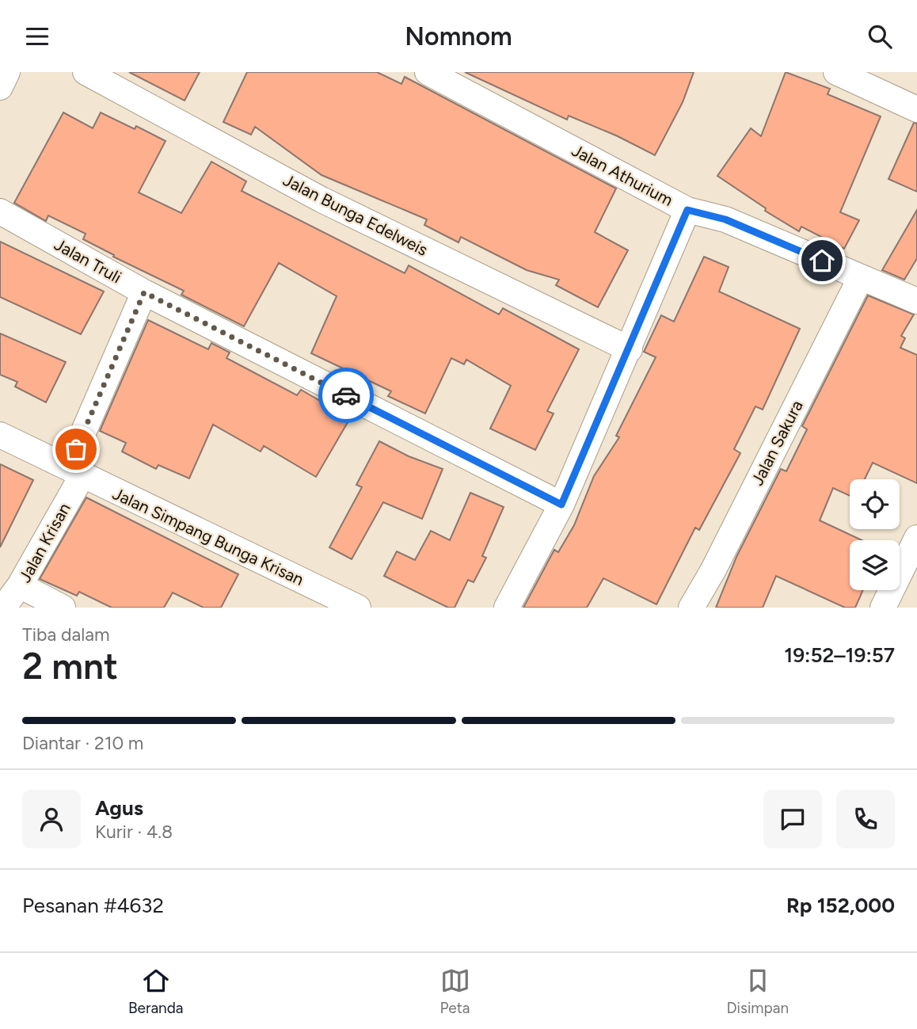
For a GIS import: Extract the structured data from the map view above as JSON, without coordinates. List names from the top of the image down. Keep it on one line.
{"streets":{"street":["Jalan Athurium","Jalan Bunga Edelweis","Jalan Truli","Jalan Sakura","Jalan Simpang Bunga Krisan","Jalan Krisan"]},"crossings":[["Jalan Athurium","Jalan Sakura"],["Jalan Truli","Jalan Krisan"],["Jalan Simpang Bunga Krisan","Jalan Krisan"]],"page":{"header":"Nomnom","heading":["2 mnt","Tiba dalam","19:52–19:57"],"panel":["Agus","Kurir · 4.8","Pesanan #4632","Rp 152,000"],"bar":"Diantar · 210 m","tabs":["Beranda","Peta","Disimpan"]}}
